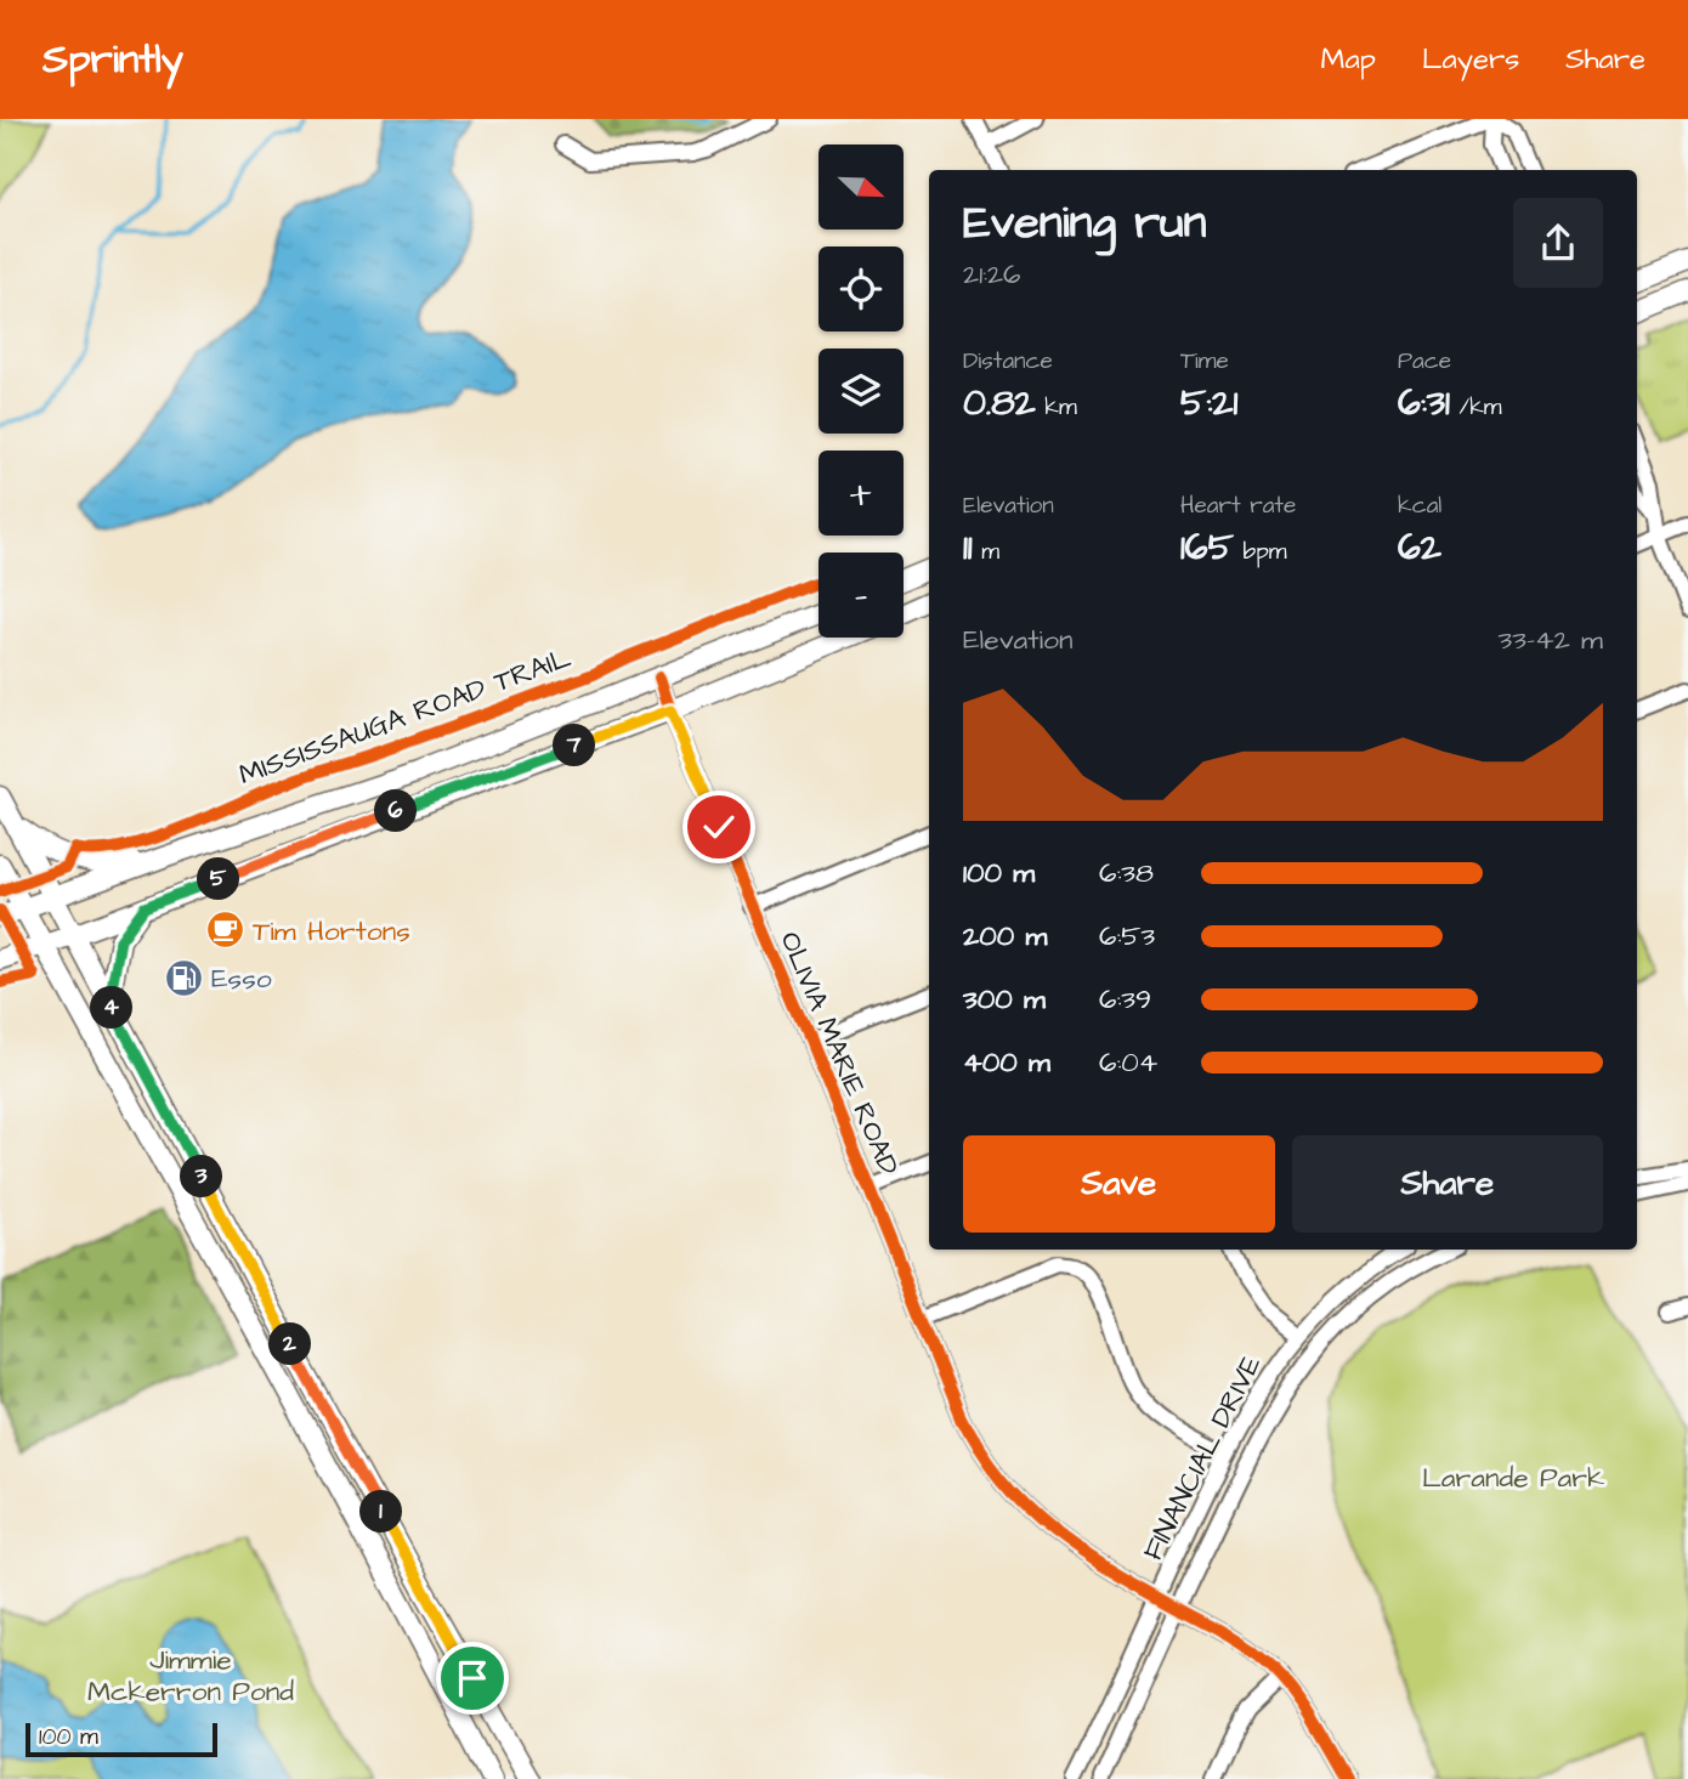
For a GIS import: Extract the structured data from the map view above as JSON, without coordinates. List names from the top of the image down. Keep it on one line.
{"streets":{"street":["OLIVIA MARIE ROAD","FINANCIAL DRIVE"],"cycle path":["MISSISSAUGA ROAD TRAIL"]},"crossings":[["OLIVIA MARIE ROAD","FINANCIAL DRIVE"]],"parks":["Larande Park","Jimmie Mckerron Pond"],"places":{"cafe":["Tim Hortons"],"fuel station":["Esso"]},"scale_bar":"100 m","north":"bottom right","page":{"header":"Sprintly","nav":["Map","Layers","Share"],"map_buttons":["+","−"],"heading":["Evening run","21:26"],"stats":[["Distance","0.82 km"],["Time","5:21"],["Pace","6:31 /km"],["Elevation","11 m"],["Heart rate","165 bpm"],["kcal","62"]],"chart":["Elevation","33–42 m"],"pins":["7","6","5","4","3","2","1"],"list":[{"name":"100 m","note":"6:38"},{"name":"200 m","note":"6:53"},{"name":"300 m","note":"6:39"},{"name":"400 m","note":"6:04"}],"buttons":["Save","Share"],"scale":"100 m"}}
